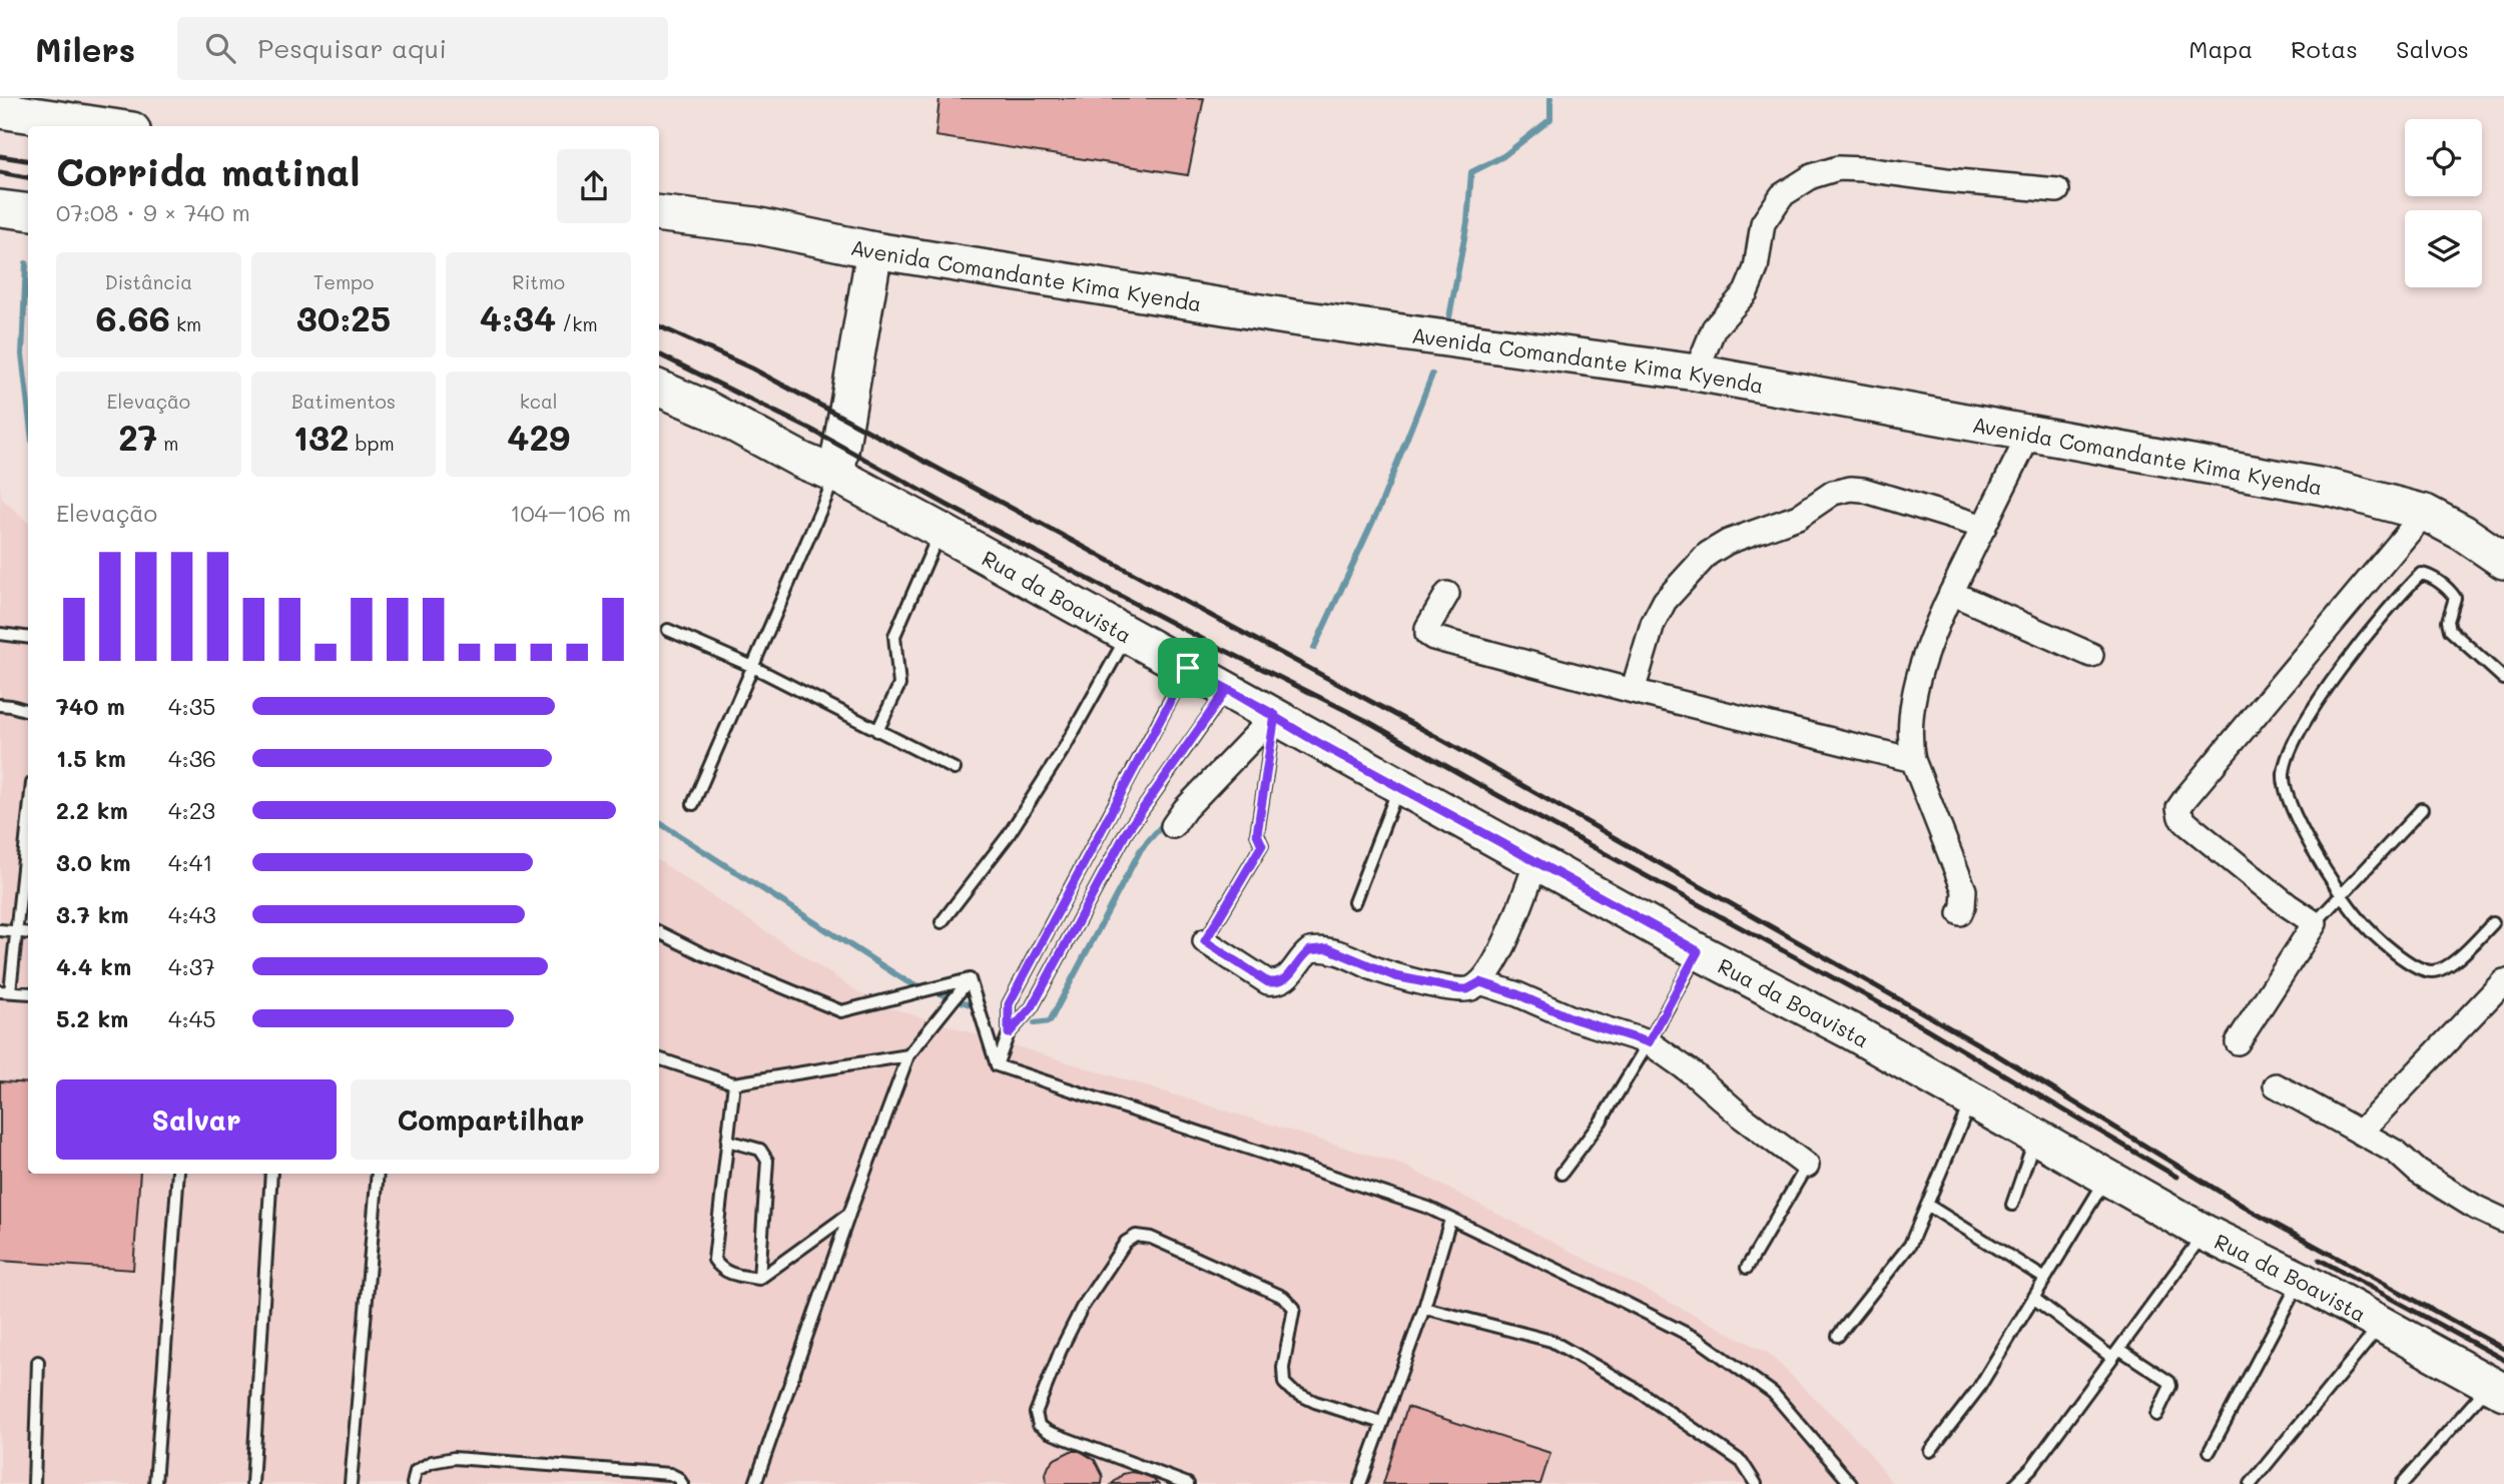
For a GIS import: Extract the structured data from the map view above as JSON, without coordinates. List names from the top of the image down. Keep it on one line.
{"streets":{"main road":["Avenida Comandante Kima Kyenda","Rua da Boavista"]},"page":{"header":"Milers","search":"Pesquisar aqui","nav":["Mapa","Rotas","Salvos"],"heading":["Corrida matinal","07:08 · 9 × 740 m"],"stats":[["Distância","6.66 km"],["Tempo","30:25"],["Ritmo","4:34 /km"],["Elevação","27 m"],["Batimentos","132 bpm"],["kcal","429"]],"chart":["Elevação","104–106 m"],"list":[{"name":"740 m","note":"4:35"},{"name":"1.5 km","note":"4:36"},{"name":"2.2 km","note":"4:23"},{"name":"3.0 km","note":"4:41"},{"name":"3.7 km","note":"4:43"},{"name":"4.4 km","note":"4:37"},{"name":"5.2 km","note":"4:45"}],"buttons":["Salvar","Compartilhar"]}}
